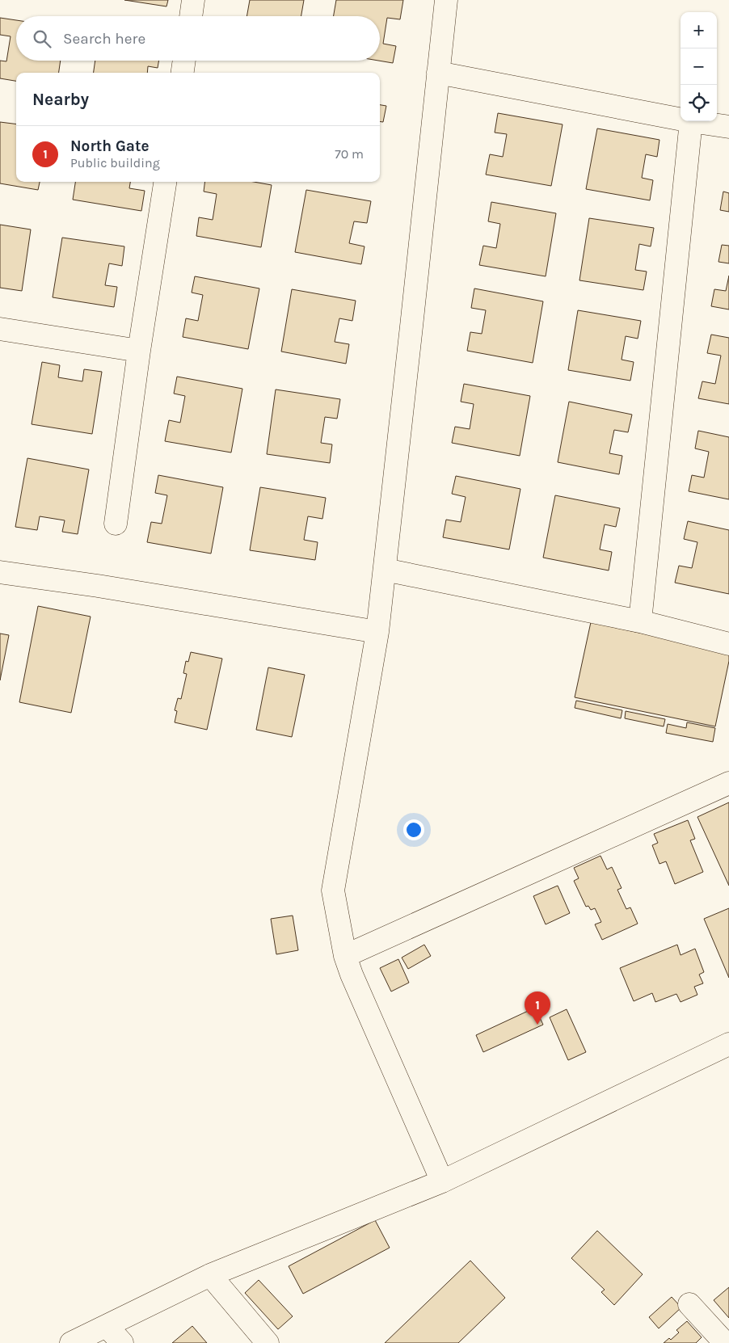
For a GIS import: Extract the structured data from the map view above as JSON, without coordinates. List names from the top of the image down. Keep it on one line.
{"page":{"map_buttons":["+","−"],"search":"Search here","heading":"Nearby","list":[{"mark":"1","name":"North Gate","note":"Public building","value":"70 m"}],"pins":"1"}}
